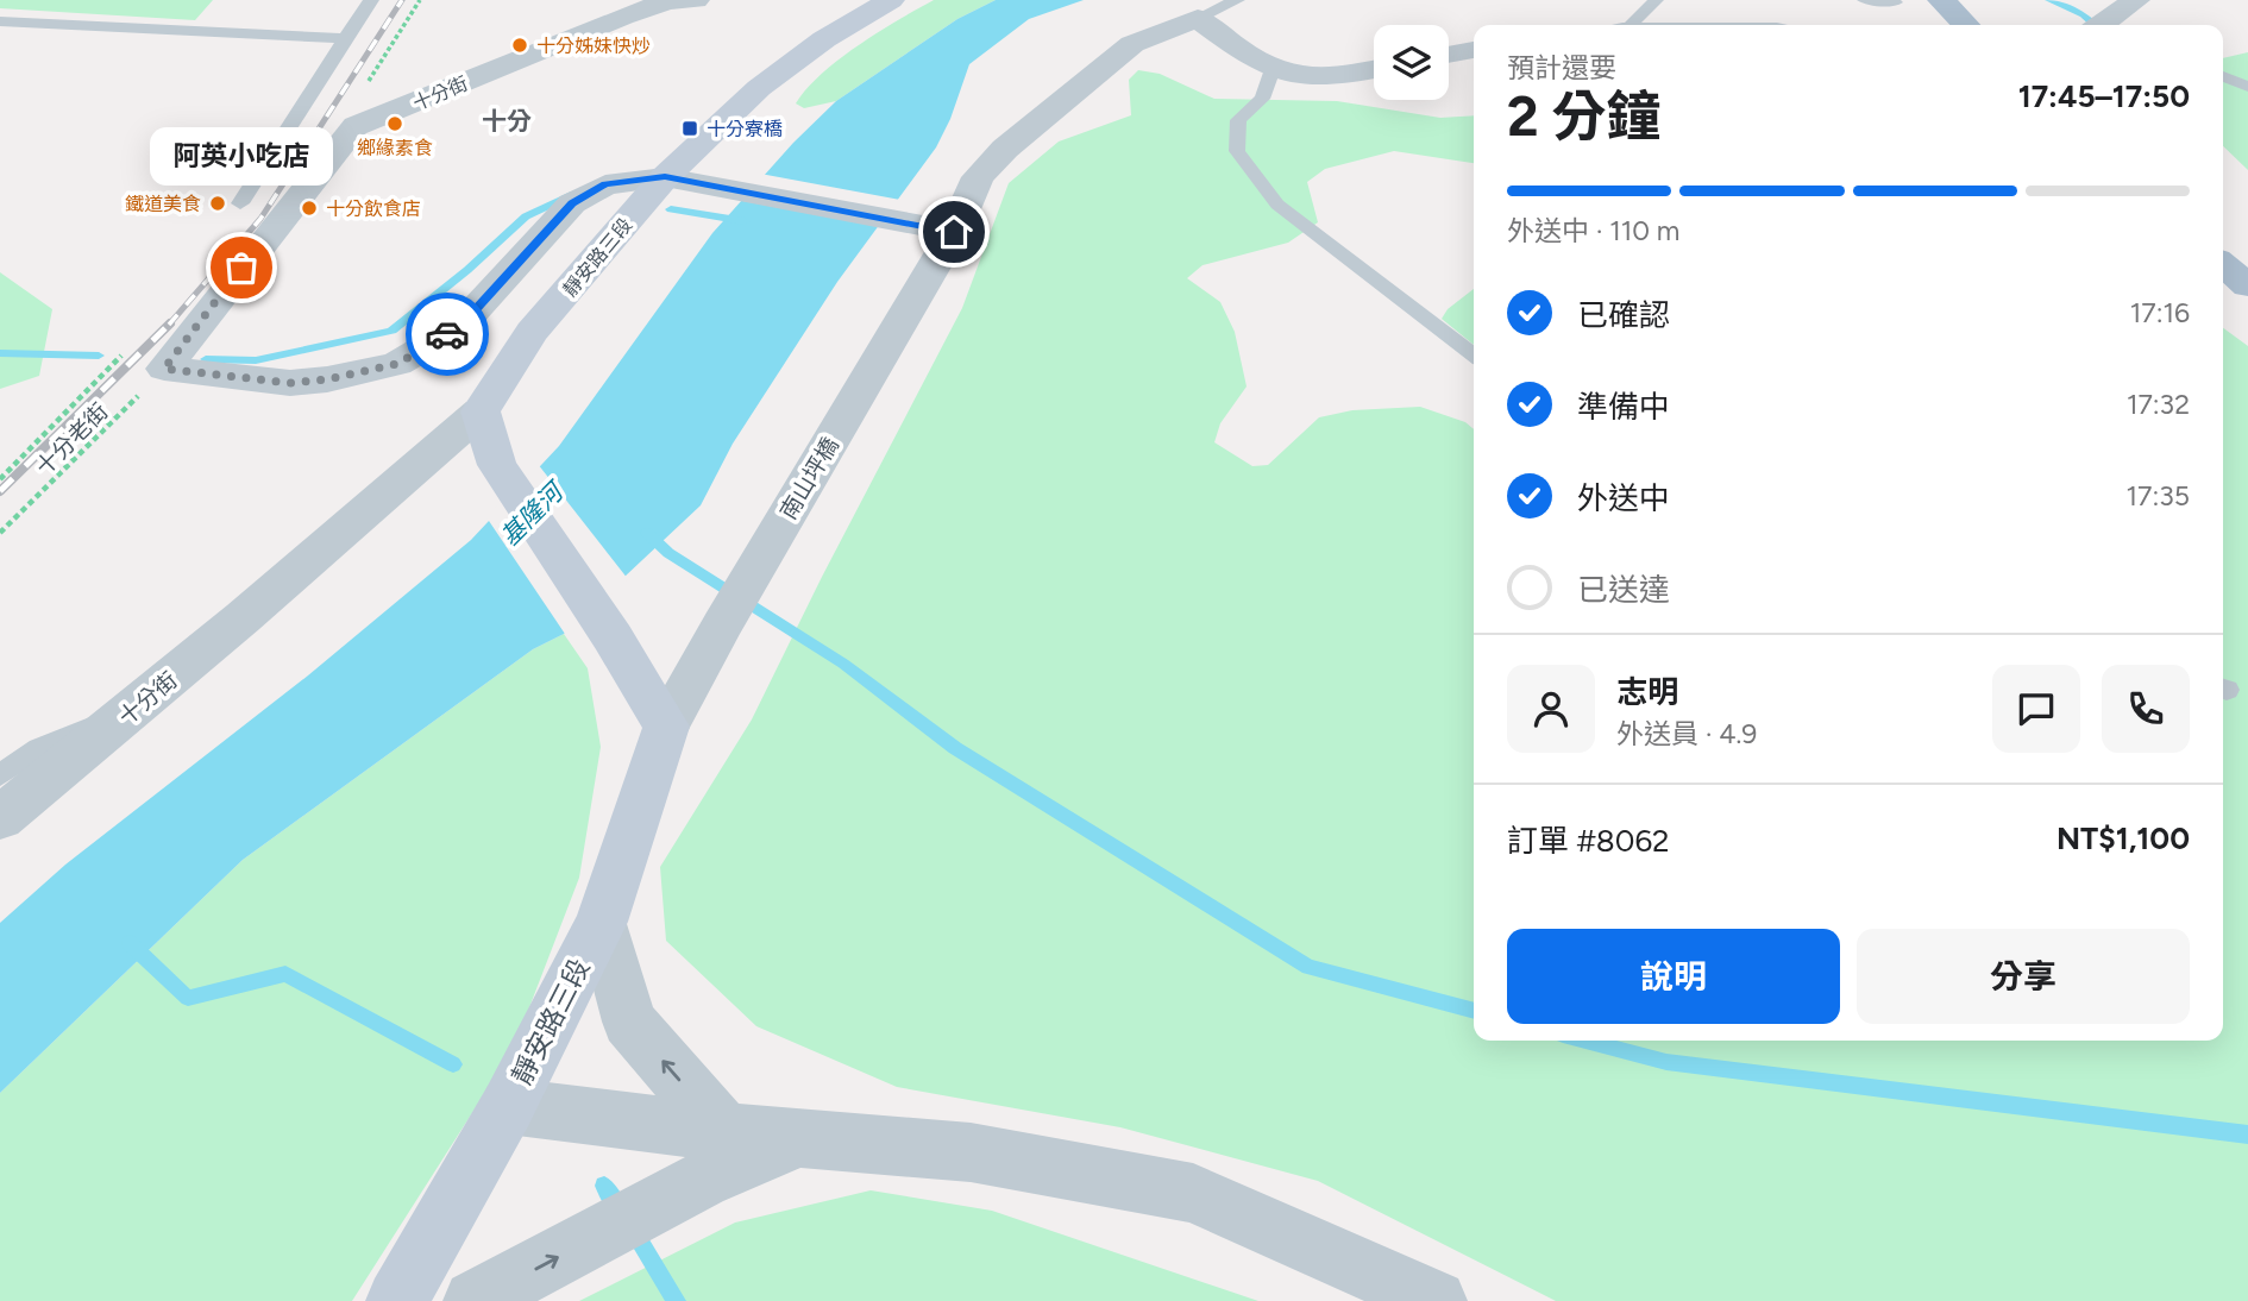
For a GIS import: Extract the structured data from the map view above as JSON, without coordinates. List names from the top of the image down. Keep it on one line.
{"streets":{"main road":["靜安路三段"],"street":["十分街","南山坪橋"],"path":["十分老街"]},"crossings":[["十分街","靜安路三段"],["十分街","十分老街"],["靜安路三段","南山坪橋"]],"districts":["十分"],"water":["基隆河"],"places":{"other":["十分姊妹快炒","鄉緣素食","鐵道美食","十分飲食店","阿英小吃店"],"transit":["十分寮橋"]},"page":{"heading":["2 分鐘","預計還要","17:45–17:50"],"panel":["志明","外送員 · 4.9","訂單 #8062","NT$1,100"],"bubble":"阿英小吃店","bar":"外送中 · 110 m","list":[["已確認","17:16"],["準備中","17:32"],["外送中","17:35"],"已送達"],"buttons":["說明","分享"]}}
